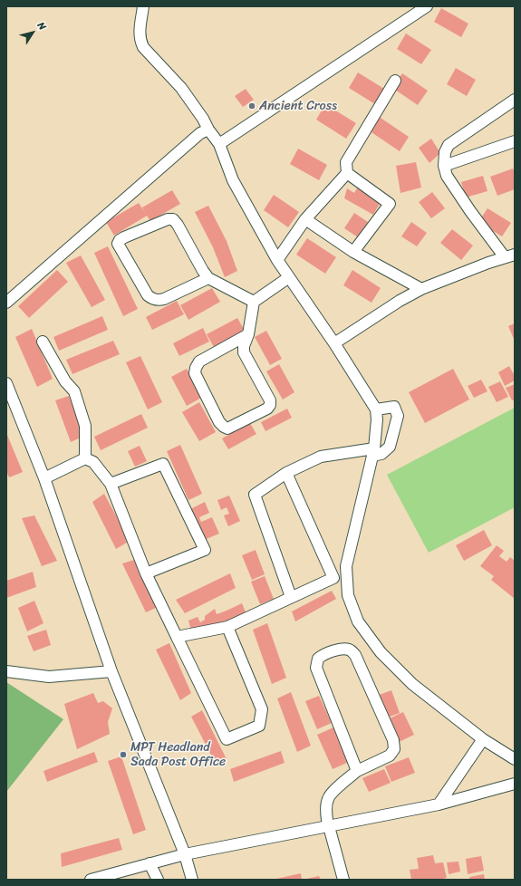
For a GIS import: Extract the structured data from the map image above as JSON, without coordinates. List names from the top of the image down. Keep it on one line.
{"places":["Ancient Cross","MPT Headland Sada Post Office"],"north":"top right"}
